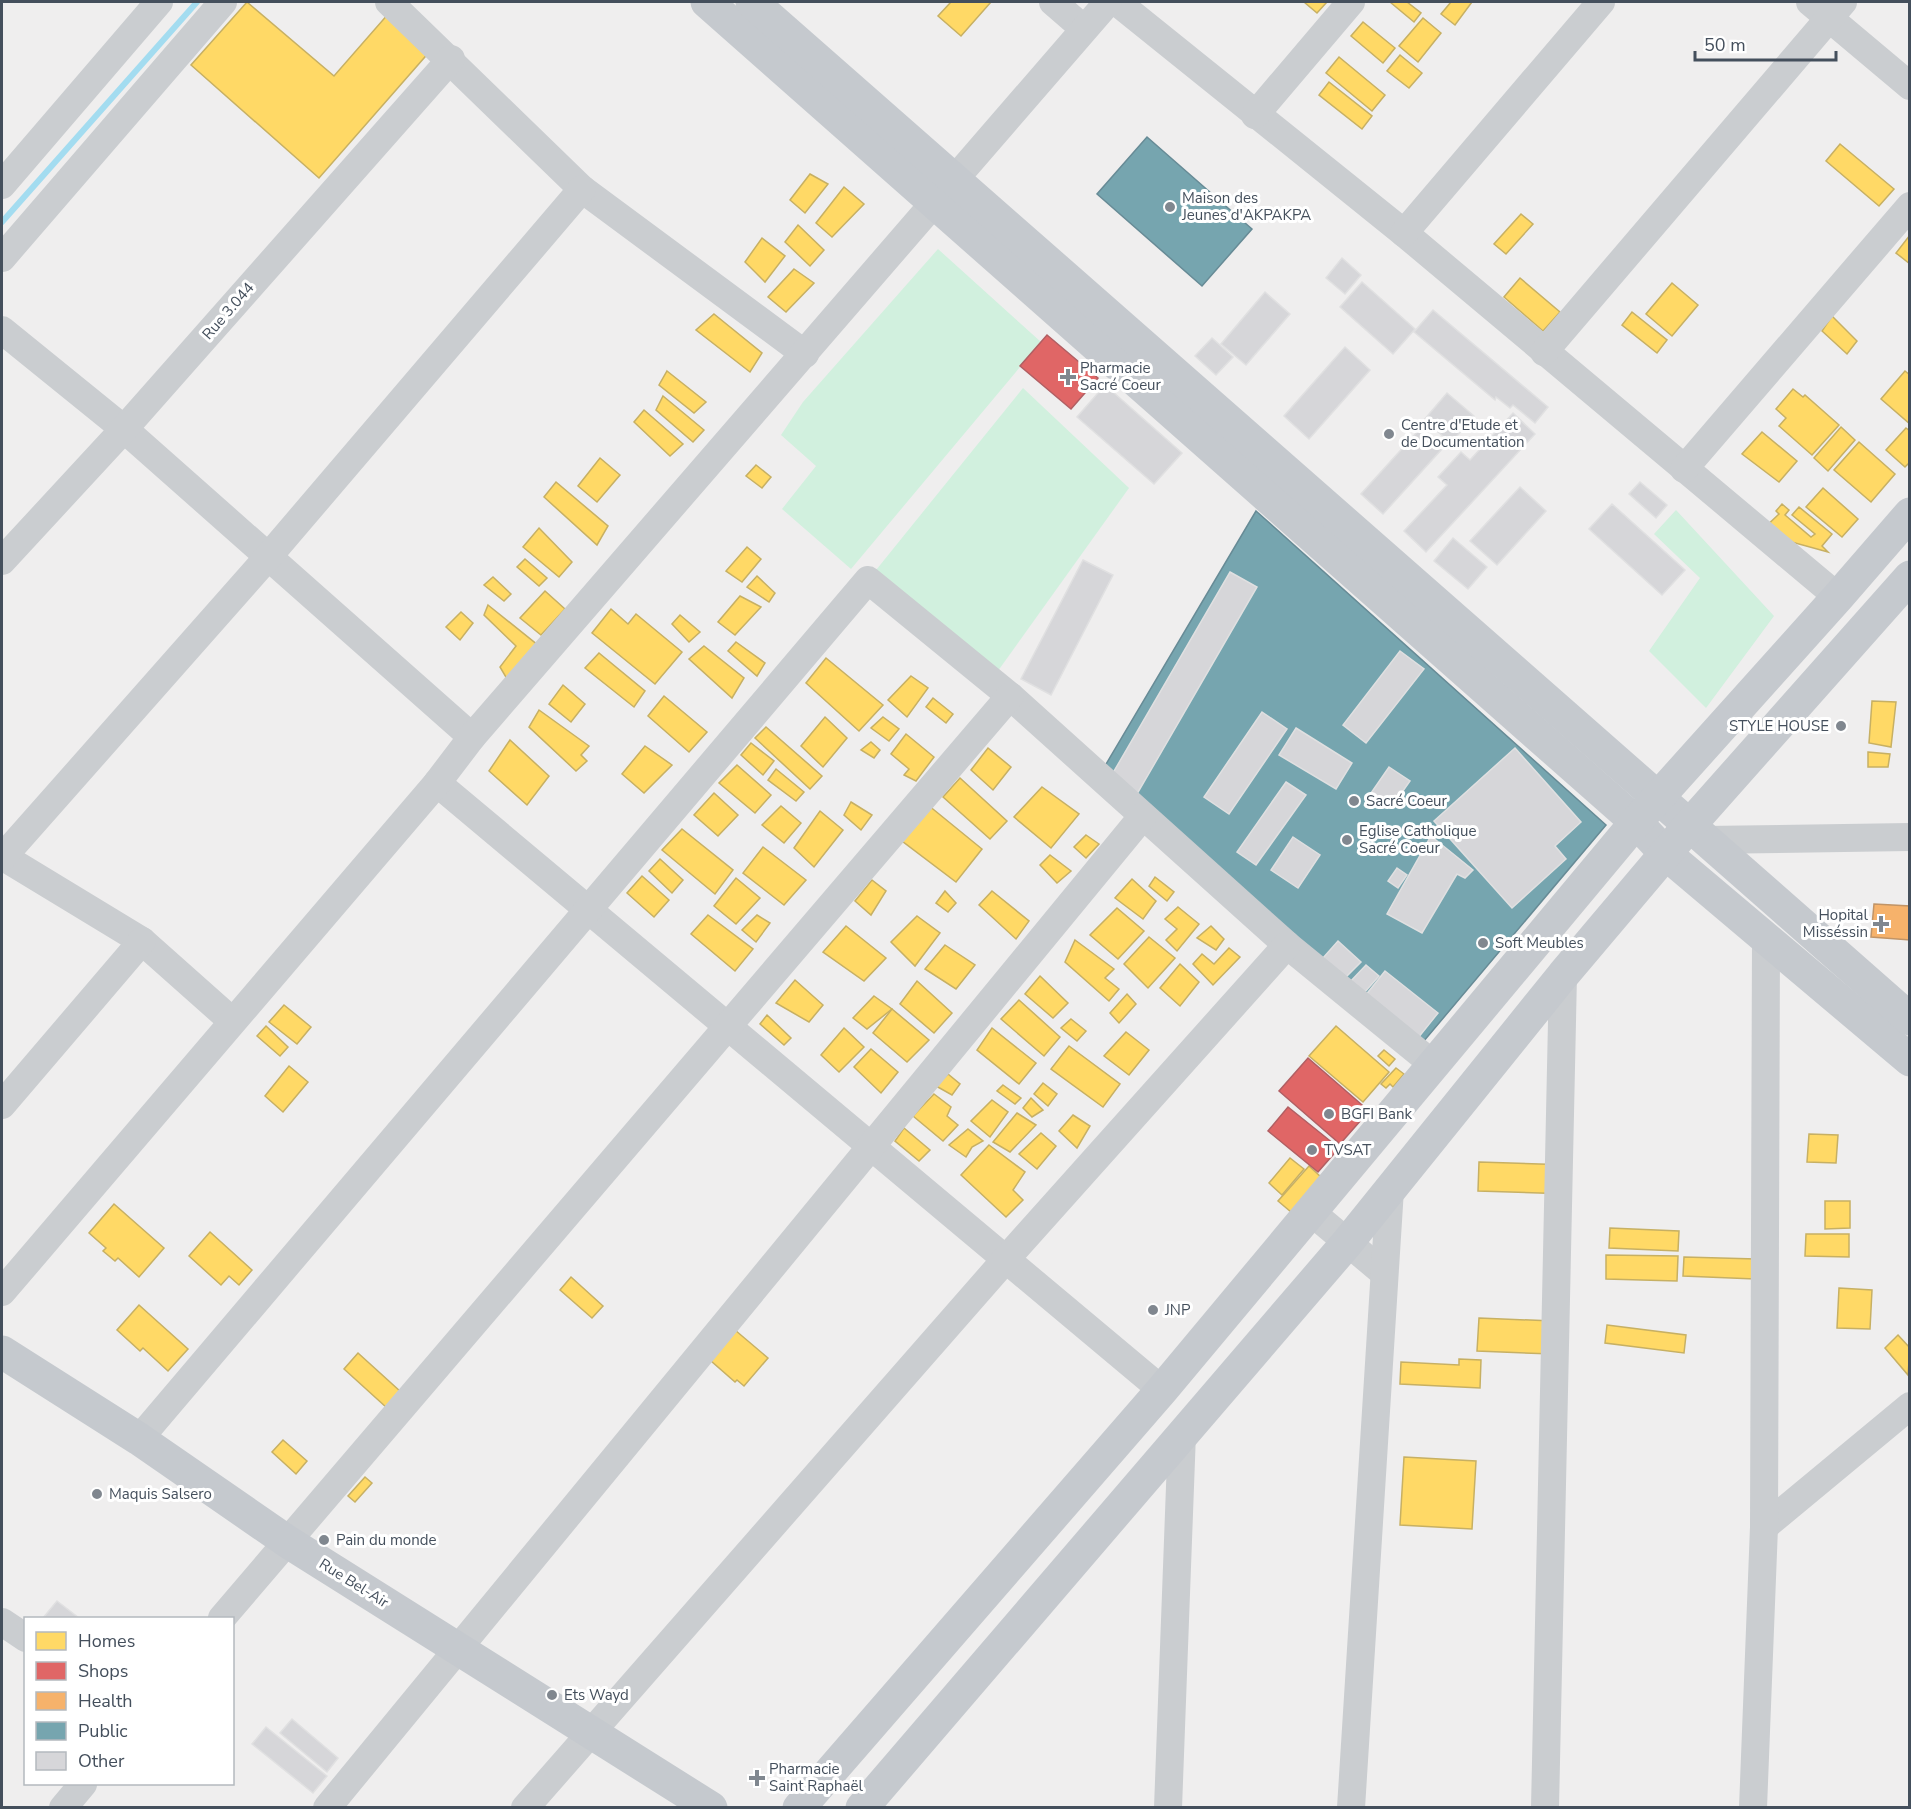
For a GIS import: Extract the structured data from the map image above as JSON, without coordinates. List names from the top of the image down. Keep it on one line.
{"streets":{"main road":["Rue Bel-Air"],"street":["Rue 3.044"]},"places":{"other":["Maison des Jeunes d'AKPAKPA","Centre d'Etude et de Documentation","STYLE HOUSE","Sacré Coeur","Eglise Catholique Sacré Coeur","Soft Meubles","BGFI Bank","TVSAT","JNP","Maquis Salsero","Pain du monde","Ets Wayd"],"health":["Pharmacie Sacré Coeur","Hopital Misséssin","Pharmacie Saint Raphaël"]},"legend":["Homes","Shops","Health","Public","Other"],"scale_bar":"50 m"}
